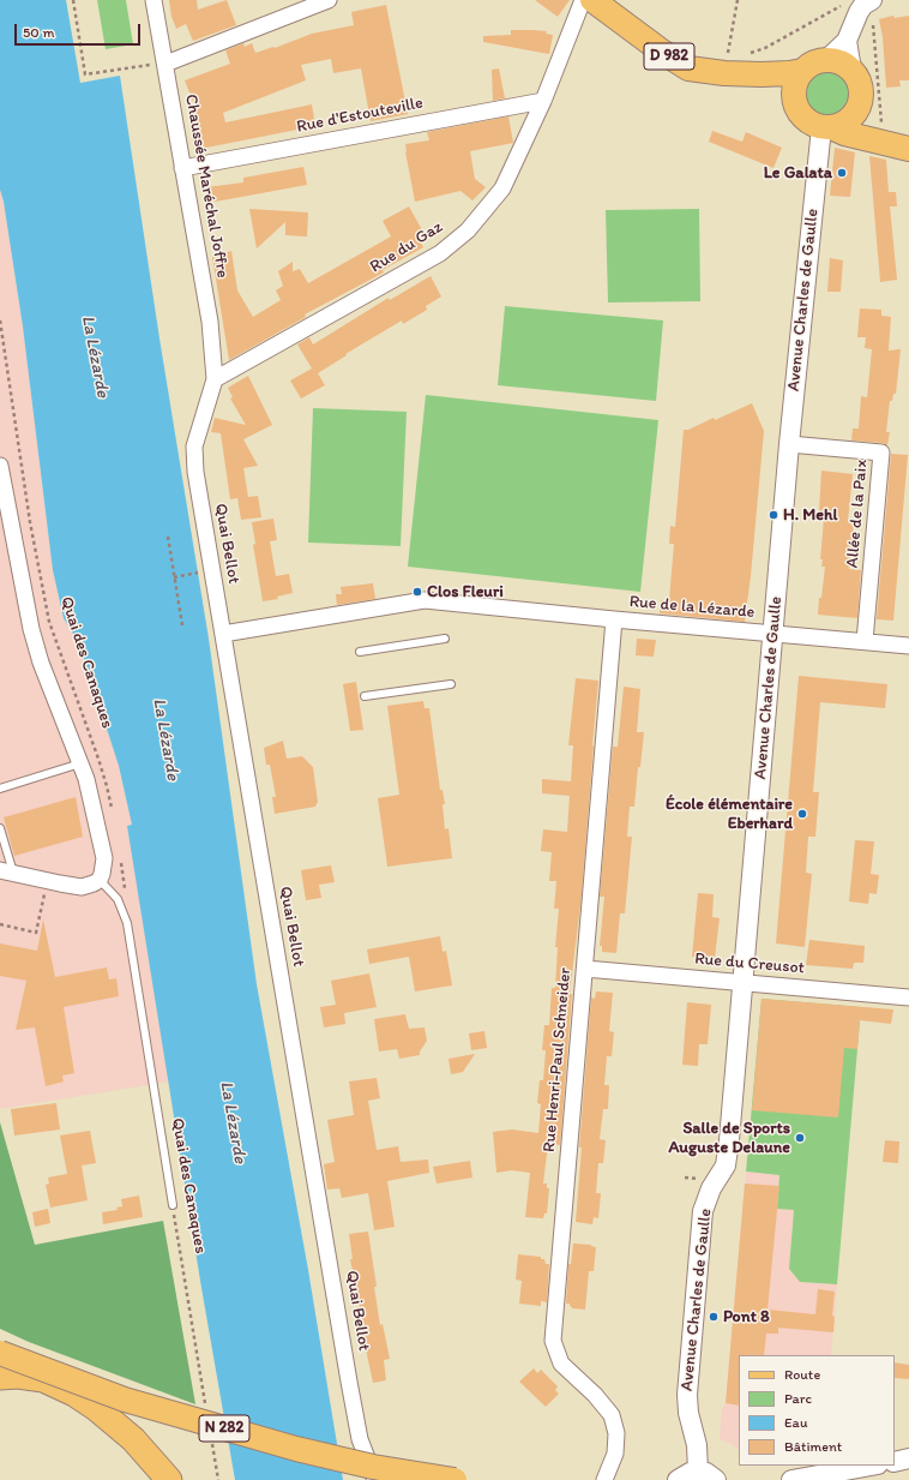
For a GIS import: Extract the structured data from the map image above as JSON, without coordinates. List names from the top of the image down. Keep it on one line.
{"streets":{"main road":["D 982","N 282"],"street":["Rue d'Estouteville","Chaussée Maréchal Joffre","Rue du Gaz","Avenue Charles de Gaulle","Allée de la Paix","Quai Bellot","Rue de la Lézarde","Rue du Creusot","Rue Henri-Paul Schneider"],"lane":["Quai des Canaques"]},"crossings":[["D 982","Avenue Charles de Gaulle"],["Rue d'Estouteville","Chaussée Maréchal Joffre"],["Rue d'Estouteville","Rue du Gaz"],["Chaussée Maréchal Joffre","Rue du Gaz"],["Chaussée Maréchal Joffre","Quai Bellot"],["Rue du Gaz","Quai Bellot"],["Avenue Charles de Gaulle","Allée de la Paix"],["Avenue Charles de Gaulle","Rue de la Lézarde"],["Avenue Charles de Gaulle","Rue du Creusot"],["Allée de la Paix","Rue de la Lézarde"],["Quai Bellot","Rue de la Lézarde"],["Rue de la Lézarde","Rue Henri-Paul Schneider"],["Rue du Creusot","Rue Henri-Paul Schneider"]],"water":["La Lézarde"],"places":["Le Galata","H. Mehl","Clos Fleuri","École élémentaire Eberhard","Salle de Sports Auguste Delaune","Pont 8"],"legend":["Route","Parc","Eau","Bâtiment"],"scale_bar":"50 m"}
